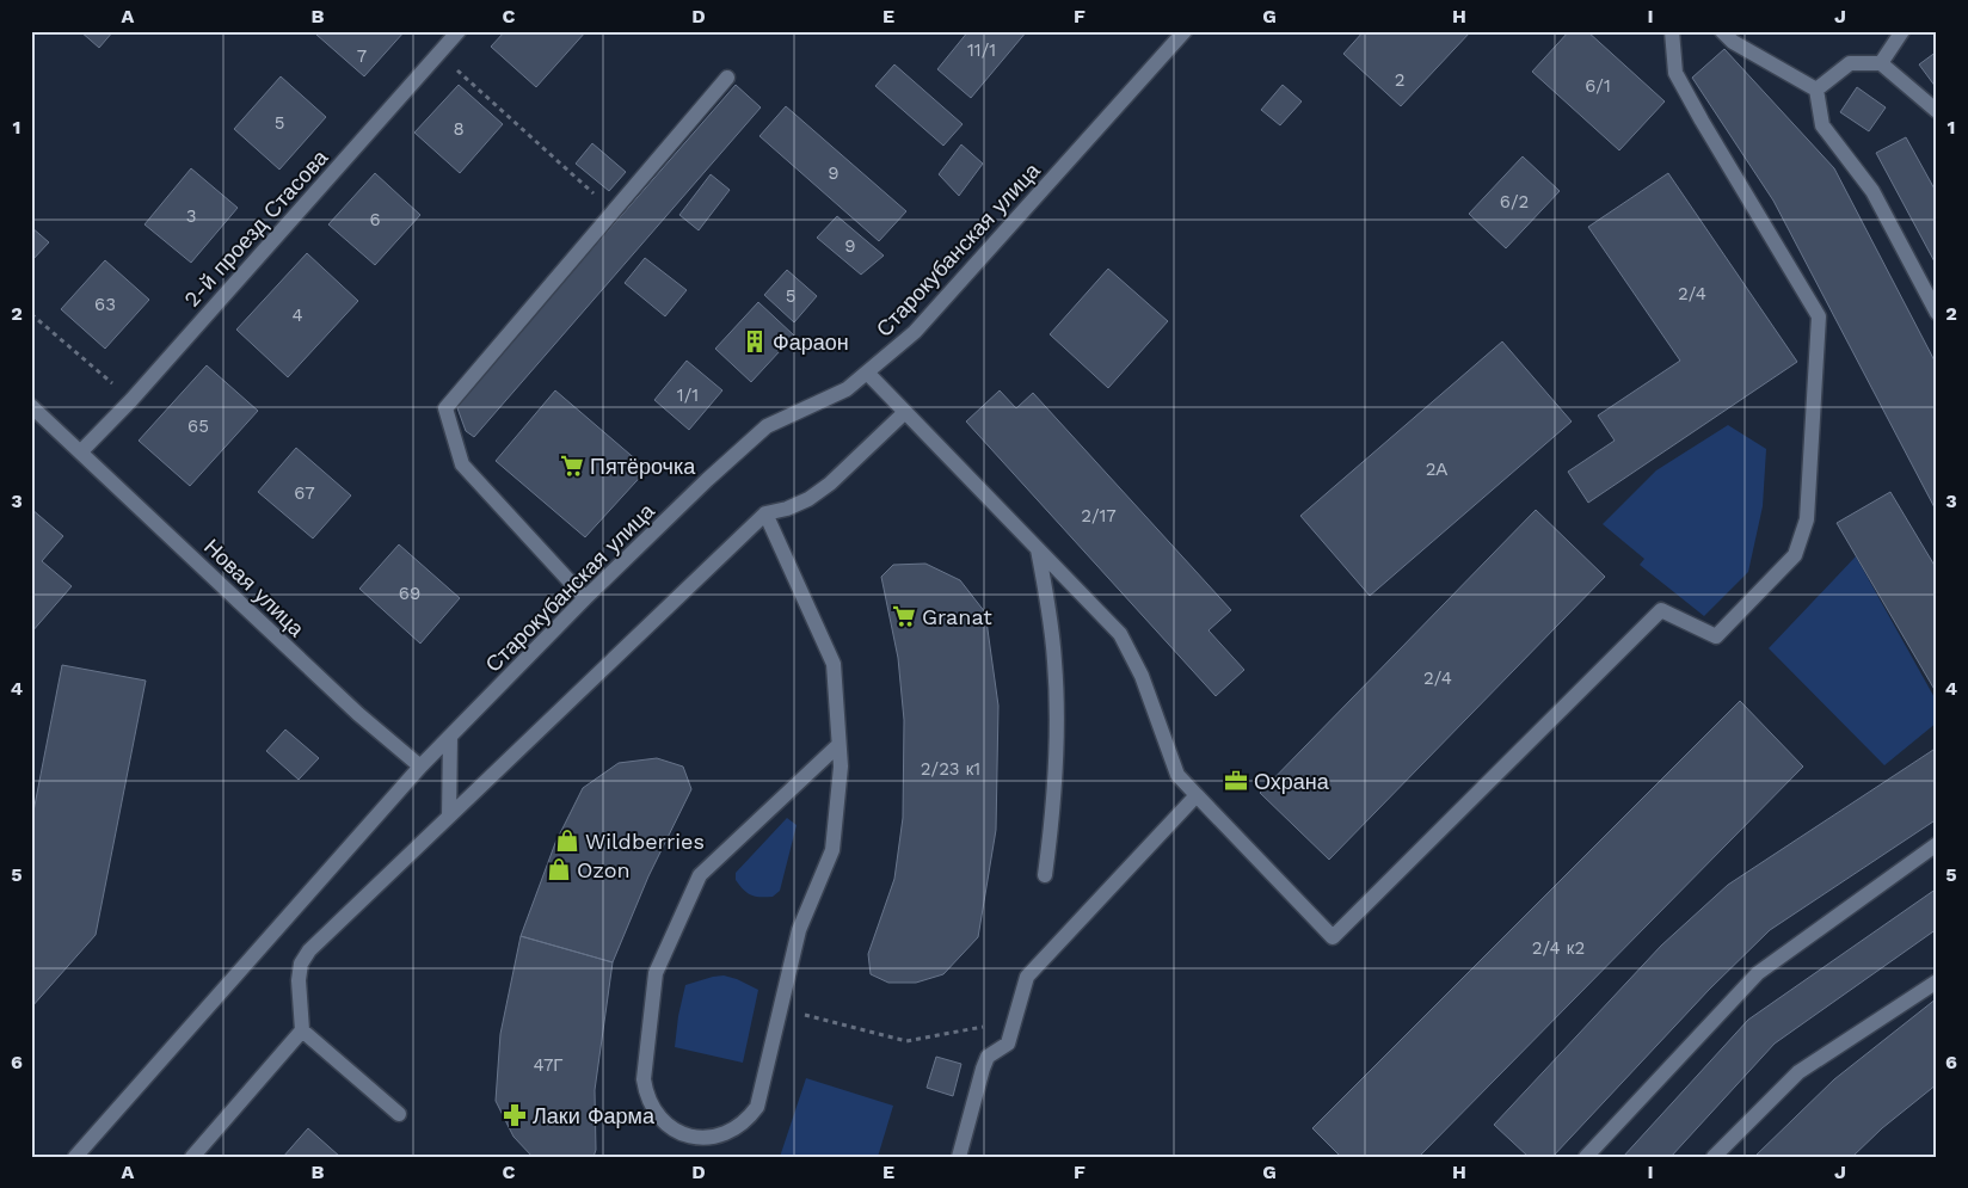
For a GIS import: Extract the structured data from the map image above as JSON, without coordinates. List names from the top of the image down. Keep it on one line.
{"streets":{"street":["2-й проезд Стасова","Старокубанская улица","Новая улица"]},"crossings":[["2-й проезд Стасова","Новая улица"]],"places":{"building":["Фараон"],"supermarket":["Пятёрочка","Granat"],"office":["Охрана"],"shop":["Wildberries","Ozon"],"pharmacy":["Лаки Фарма"]},"house_numbers":["11/1","7","2","6/1","5","8","9","6/2","3","6","9","2/4","5","63","4","1/1","65","2А","67","2/17","69","2/4","2/23 к1","2/4 к2","47Г"],"grid":{"columns":["A","B","C","D","E","F","G","H","I","J"],"rows":["1","2","3","4","5","6"]}}
